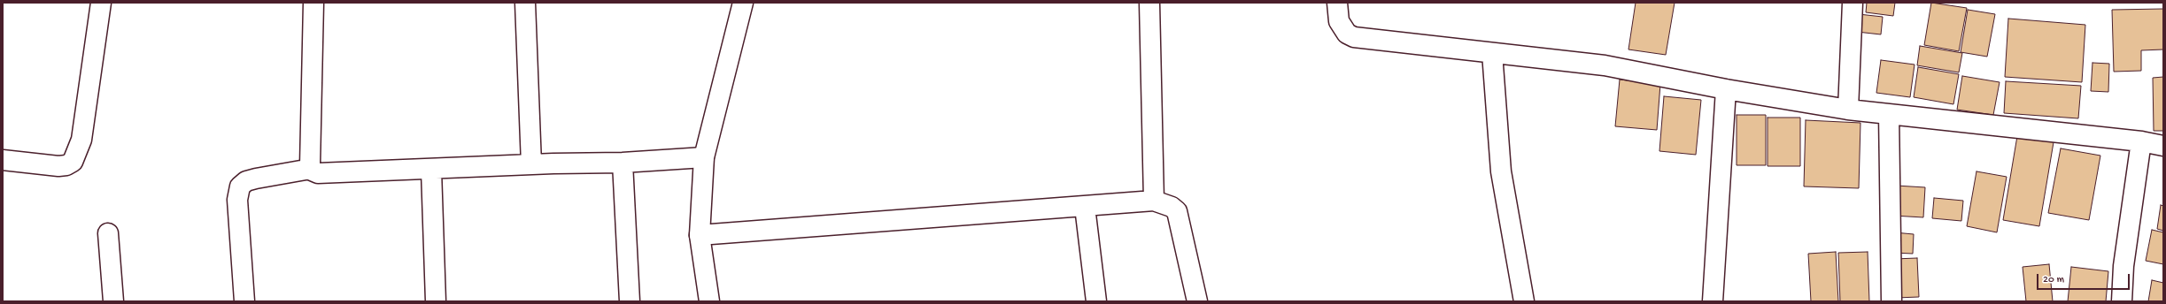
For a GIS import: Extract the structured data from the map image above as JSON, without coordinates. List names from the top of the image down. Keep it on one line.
{"scale_bar":"20 m"}
